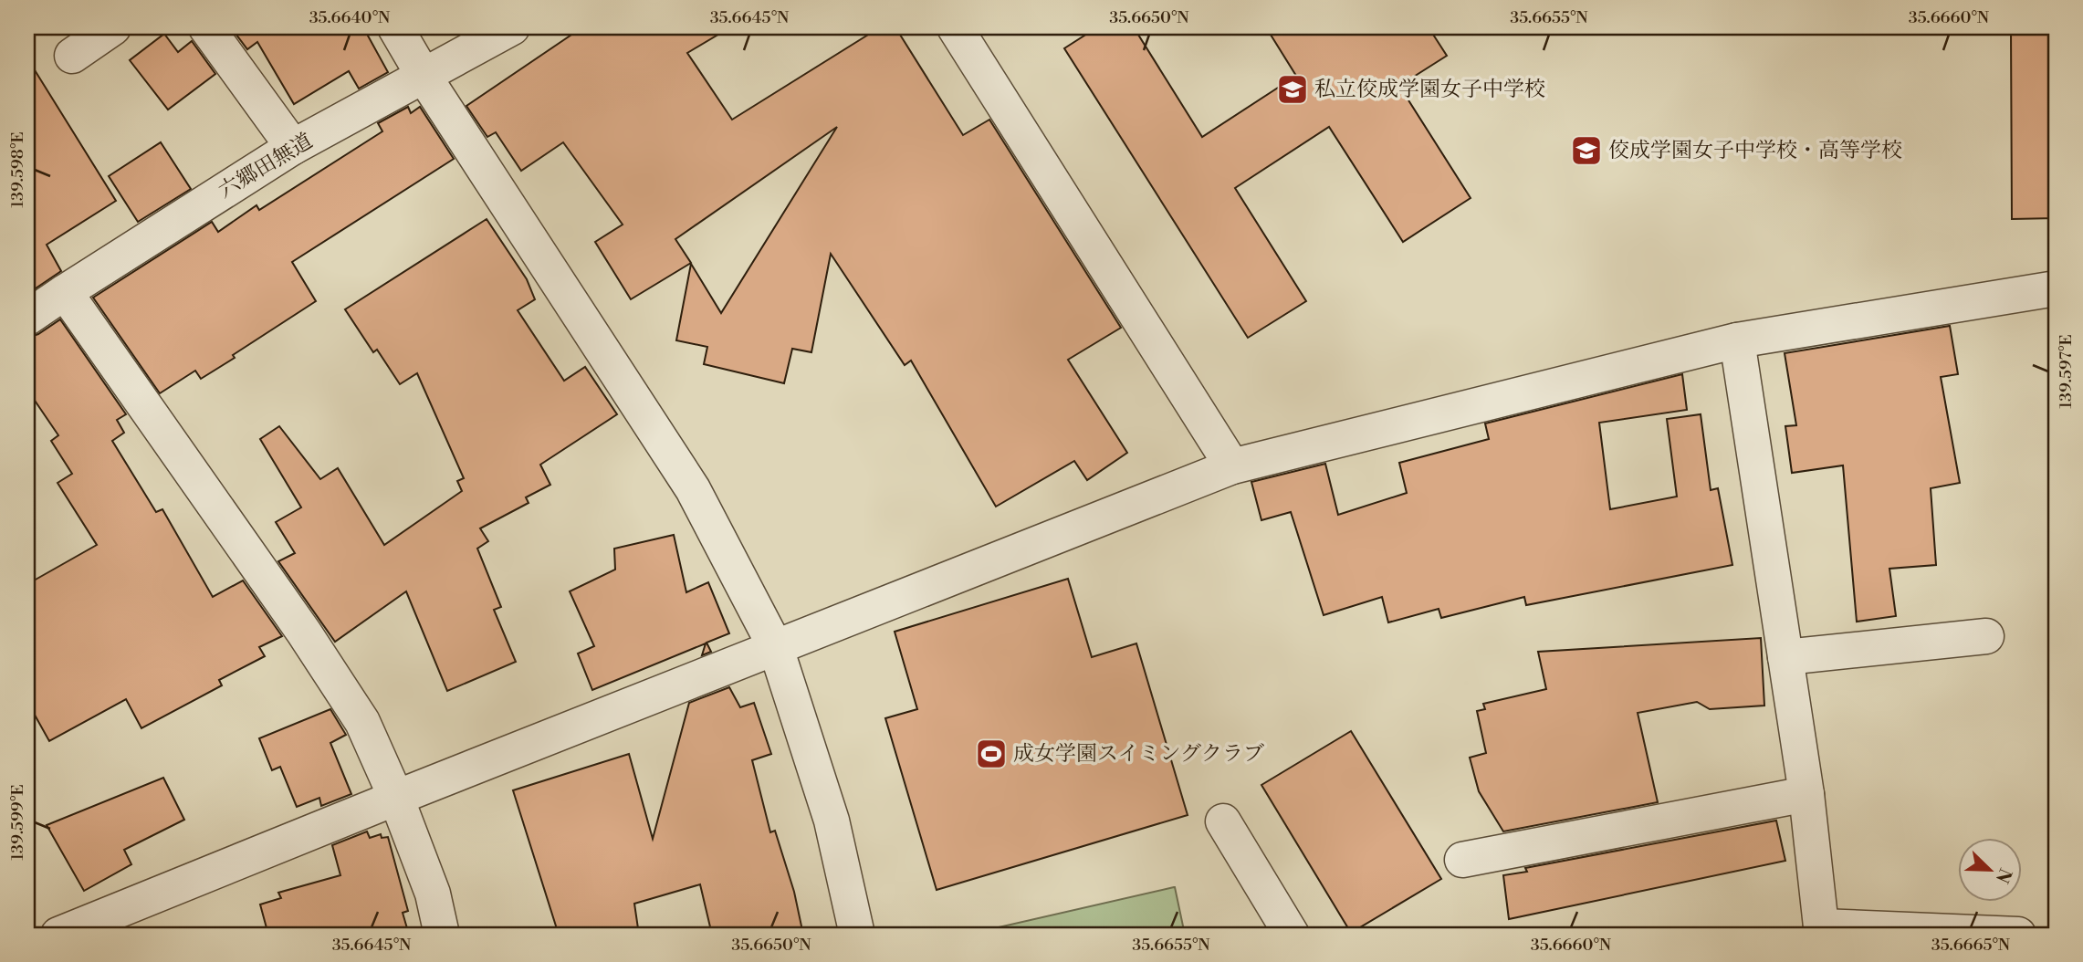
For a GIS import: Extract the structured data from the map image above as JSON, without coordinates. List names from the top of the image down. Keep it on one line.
{"streets":{"street":["六郷田無道"]},"places":{"school or university":["私立佼成学園女子中学校","佼成学園女子中学校・高等学校"],"sports":["成女学園スイミングクラブ"]},"north":"bottom right","coordinates":["35.6640°N","35.6645°N","35.6650°N","35.6655°N","35.6660°N","139.598°E","139.597°E","139.599°E","35.6665°N"]}
